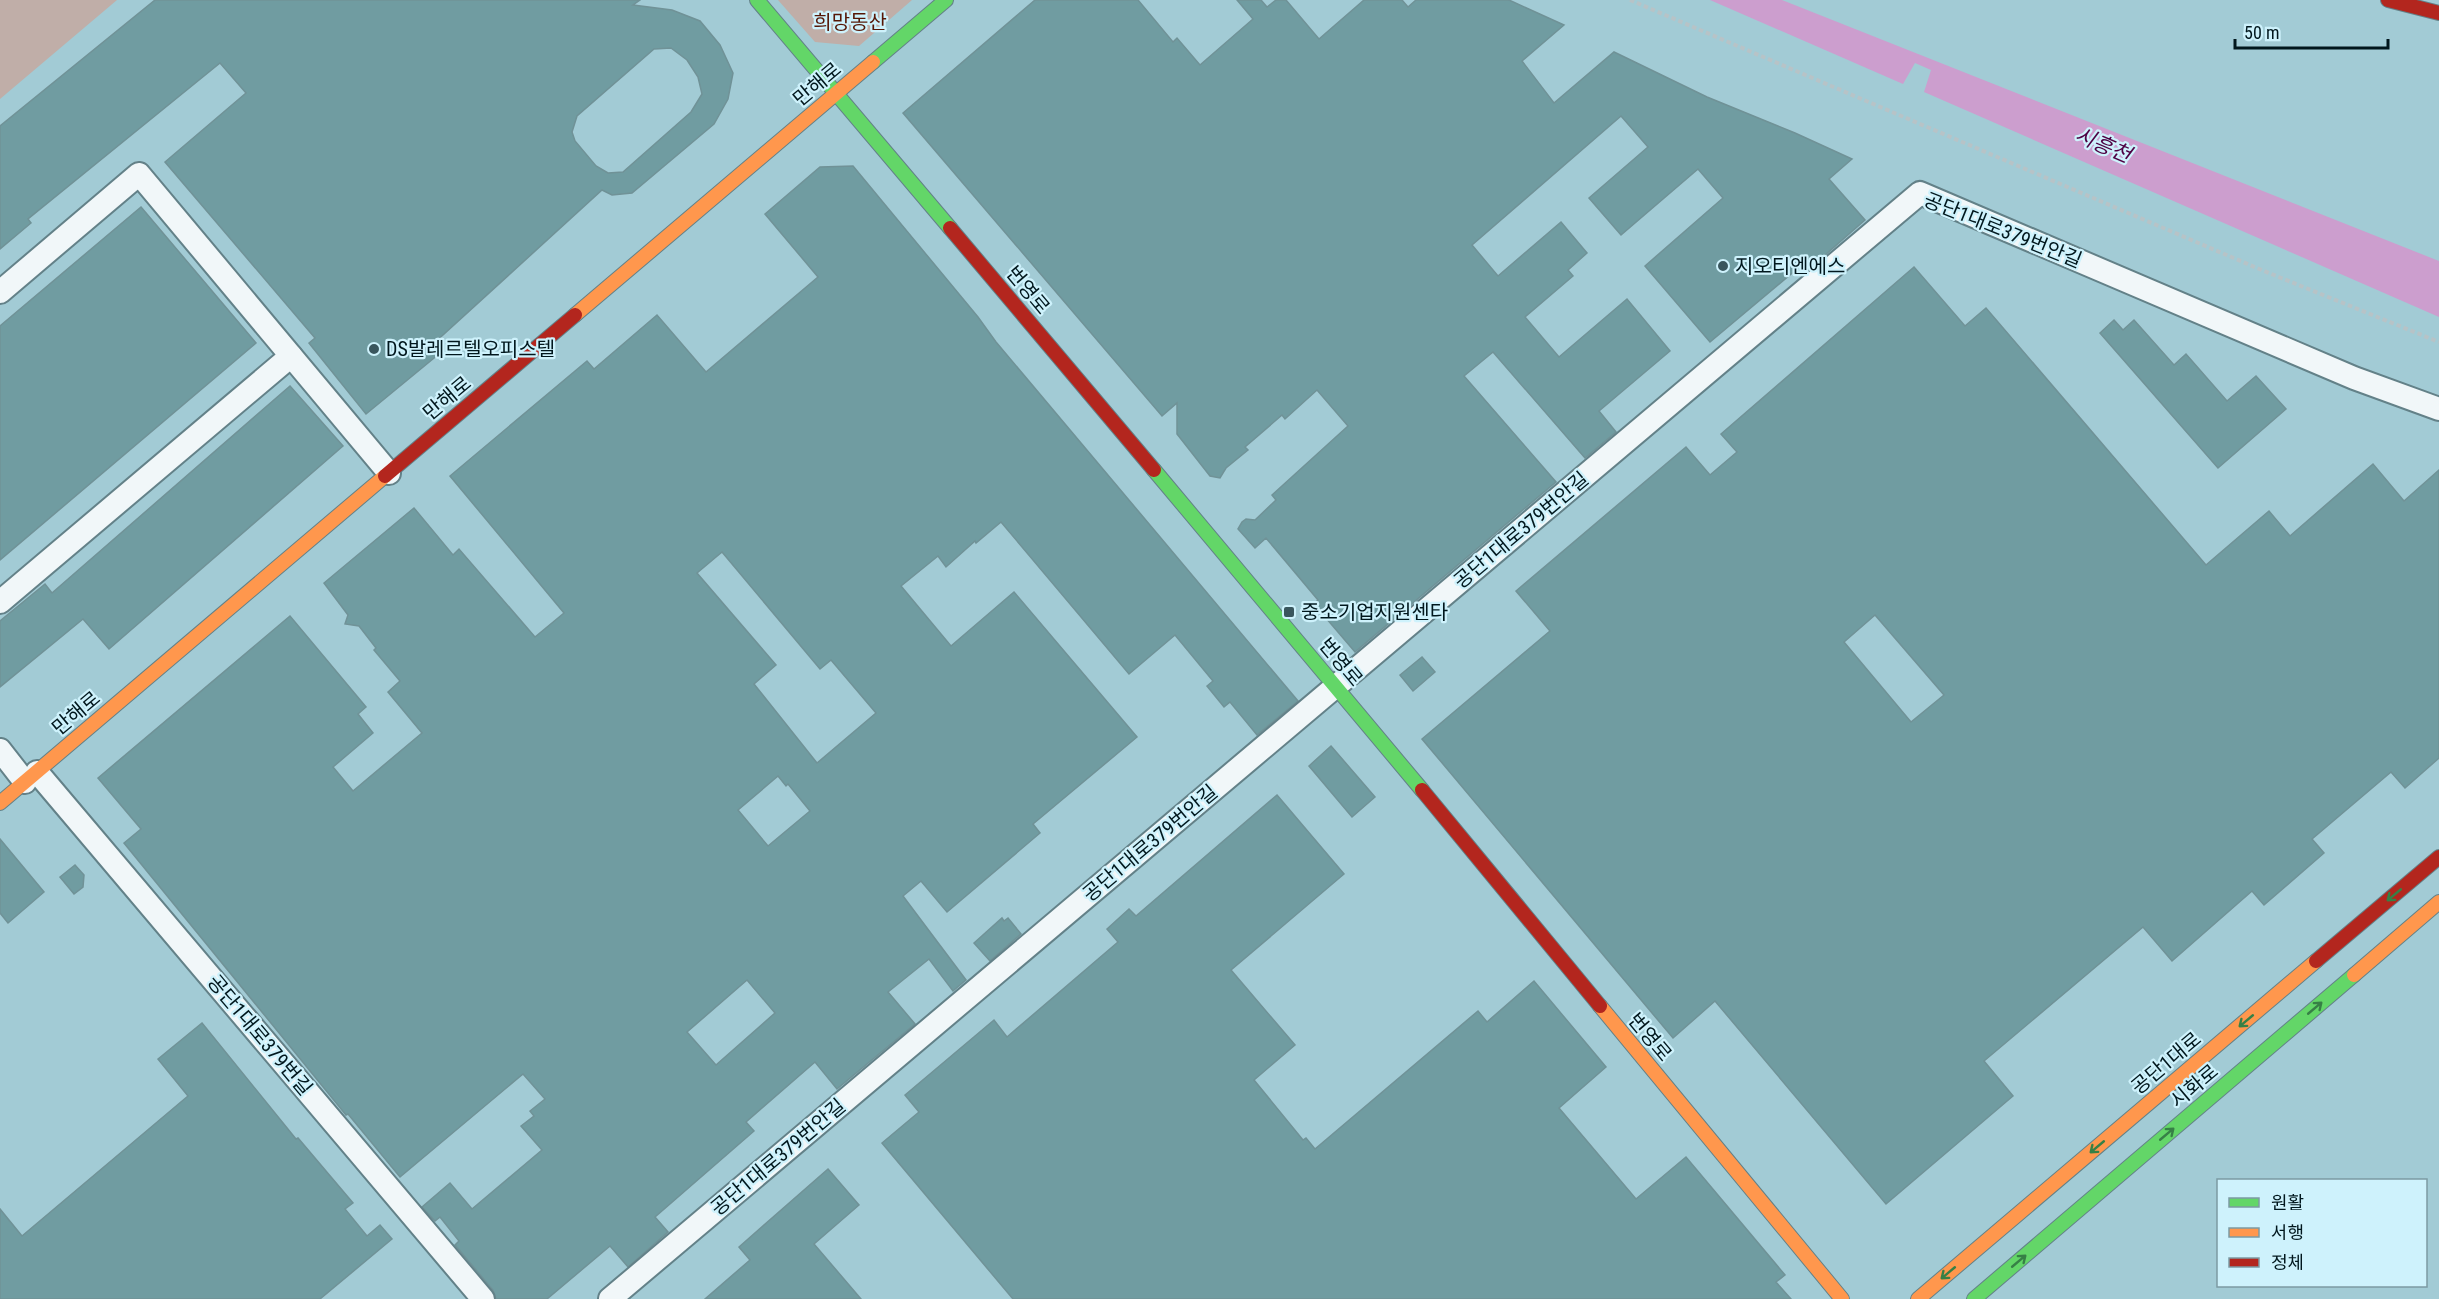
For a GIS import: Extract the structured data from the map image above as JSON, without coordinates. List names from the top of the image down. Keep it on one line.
{"streets":{"main road":["만해로","번영로","공단1대로","시화로"],"street":["공단1대로379번안길","공단1대로379번길"]},"crossings":[["만해로","번영로"],["만해로","공단1대로379번길"],["공단1대로379번안길","번영로"]],"one_way":["공단1대로","시화로"],"water":["시흥천"],"parks":["희망동산"],"places":{"other":["지오티엔에스","DS발레르텔오피스텔"],"transit":["중소기업지원센타"]},"legend":["원활","서행","정체"],"scale_bar":"50 m"}
